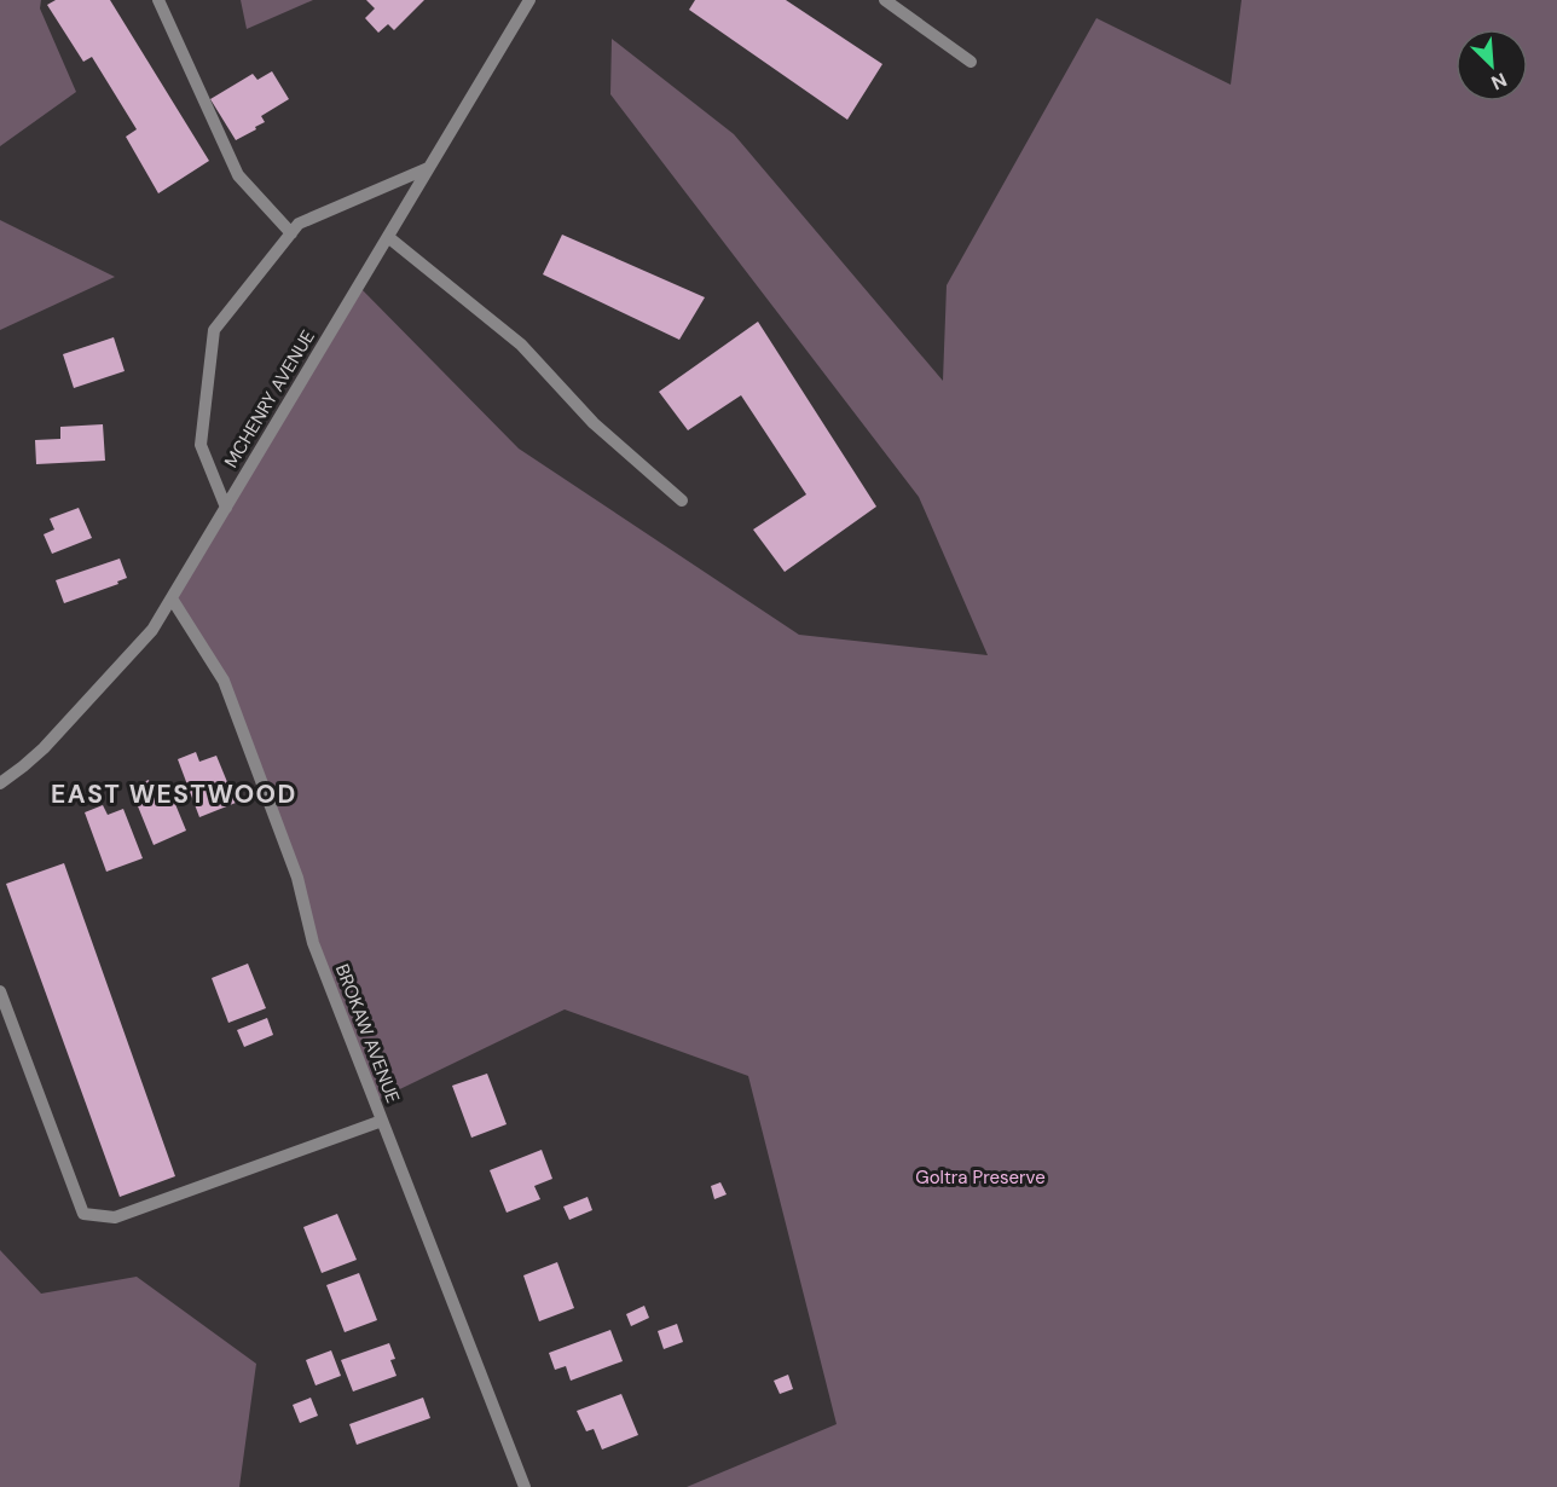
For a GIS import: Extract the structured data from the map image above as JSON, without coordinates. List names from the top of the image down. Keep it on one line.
{"streets":{"street":["MCHENRY AVENUE","BROKAW AVENUE"]},"crossings":[["MCHENRY AVENUE","BROKAW AVENUE"]],"districts":["EAST WESTWOOD"],"parks":["Goltra Preserve"],"north":"bottom right"}
